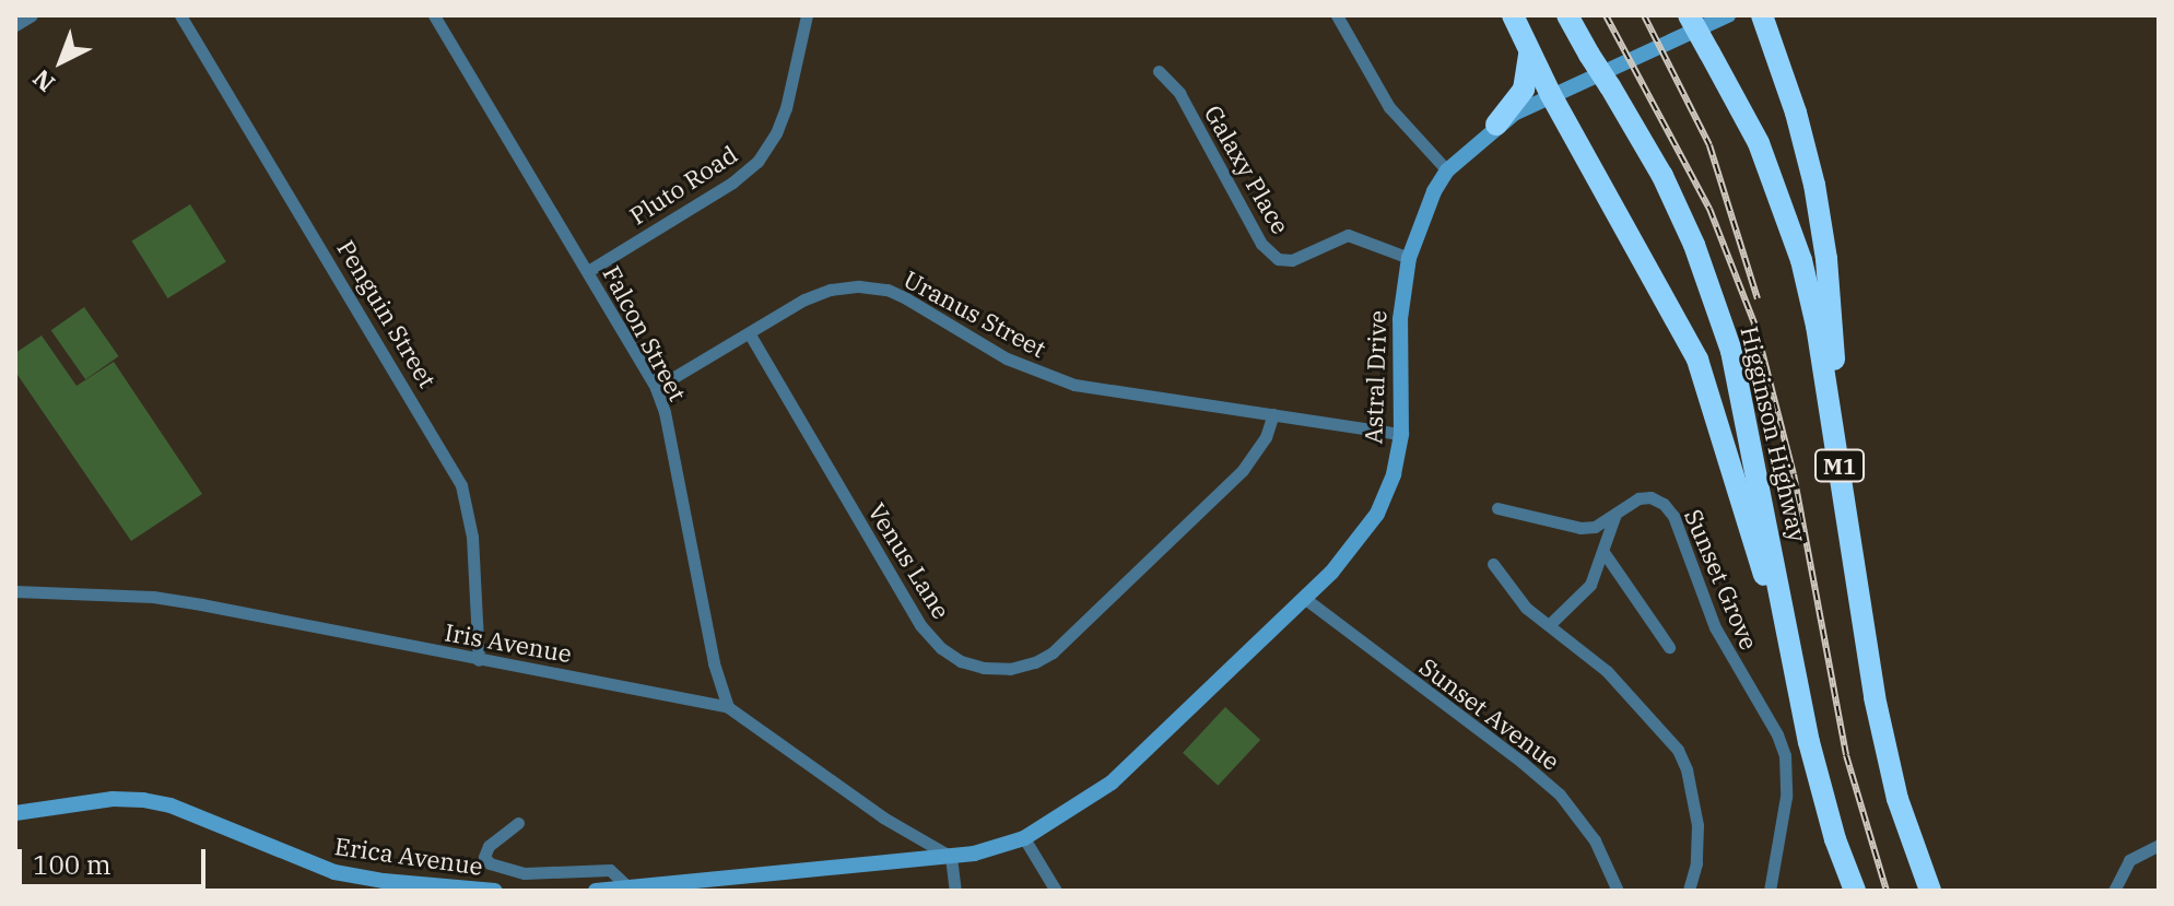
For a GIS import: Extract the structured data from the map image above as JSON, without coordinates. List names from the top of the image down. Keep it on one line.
{"streets":{"highway":["Higginson Highway","M1"],"street":["Galaxy Place","Pluto Road","Penguin Street","Uranus Street","Falcon Street","Astral Drive","Venus Lane","Sunset Grove","Iris Avenue","Sunset Avenue","Erica Avenue"]},"crossings":[["Galaxy Place","Astral Drive"],["Pluto Road","Falcon Street"],["Penguin Street","Iris Avenue"],["Uranus Street","Falcon Street"],["Uranus Street","Astral Drive"],["Uranus Street","Venus Lane"],["Falcon Street","Iris Avenue"],["Astral Drive","Iris Avenue"],["Astral Drive","Sunset Avenue"]],"scale_bar":"100 m","north":"bottom left"}
